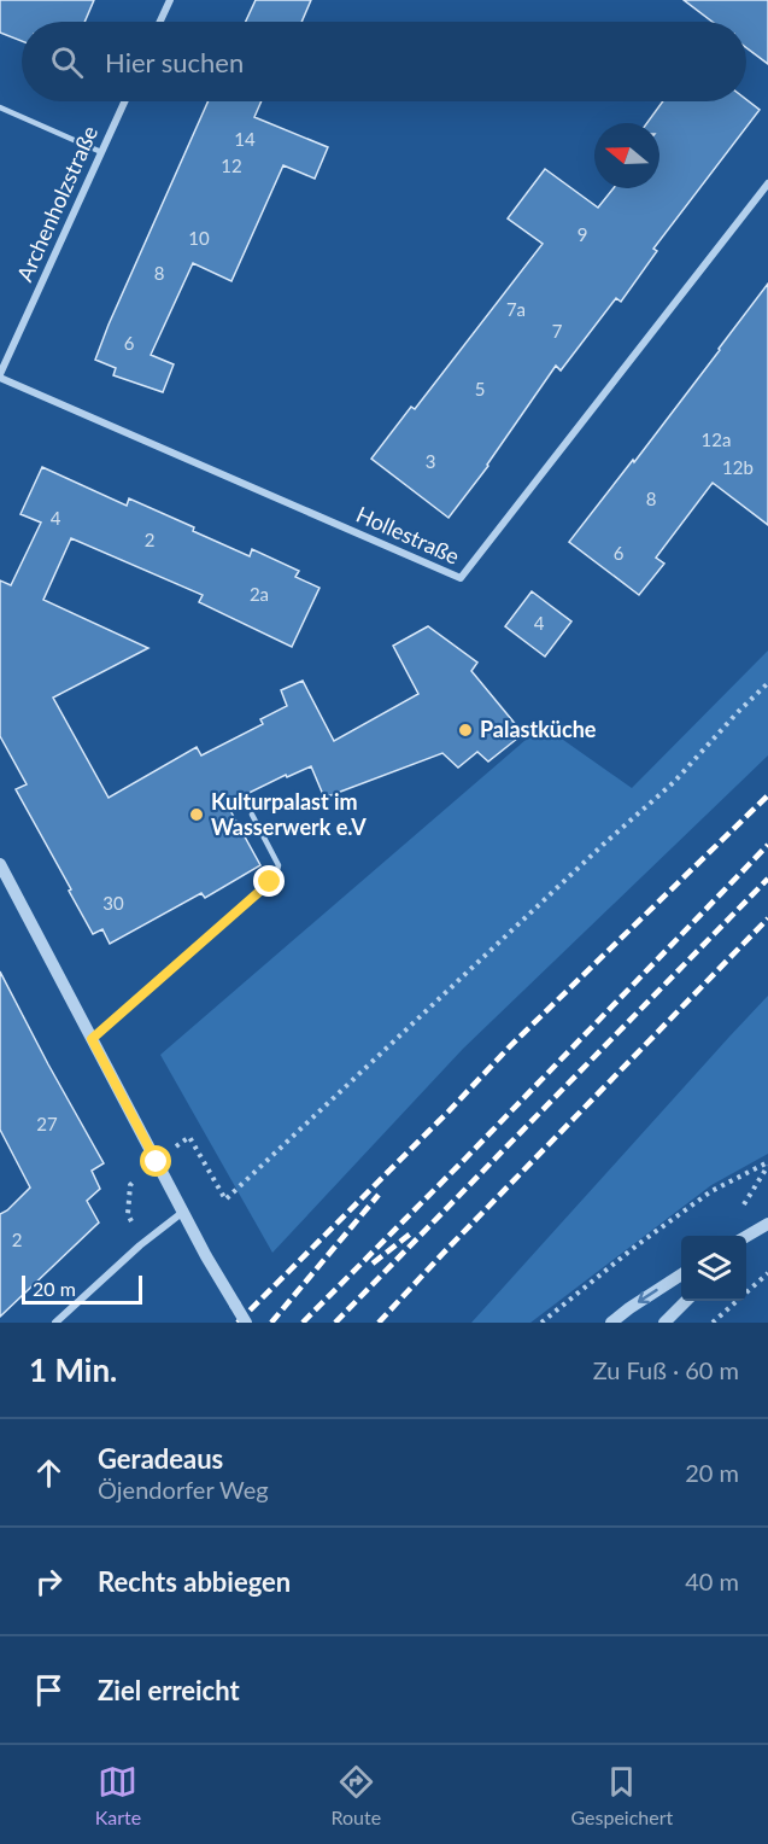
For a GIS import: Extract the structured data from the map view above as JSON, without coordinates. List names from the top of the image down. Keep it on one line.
{"streets":{"street":["Archenholzstraße","Hollestraße"]},"crossings":[["Archenholzstraße","Hollestraße"]],"places":["Palastküche","Kulturpalast im Wasserwerk e.V"],"house_numbers":["14","12","9","10","8","7a","7","6","5","12a","3","12b","8","4","2","6","2a","4","30","27","2"],"scale_bar":"20 m","north":"left","page":{"search":"Hier suchen","scale":"20 m","heading":["1 Min.","Zu Fuß · 60 m"],"list":[["Geradeaus","Öjendorfer Weg","20 m"],["Rechts abbiegen","40 m"],"Ziel erreicht"],"nav":["Karte","Route","Gespeichert"]}}
